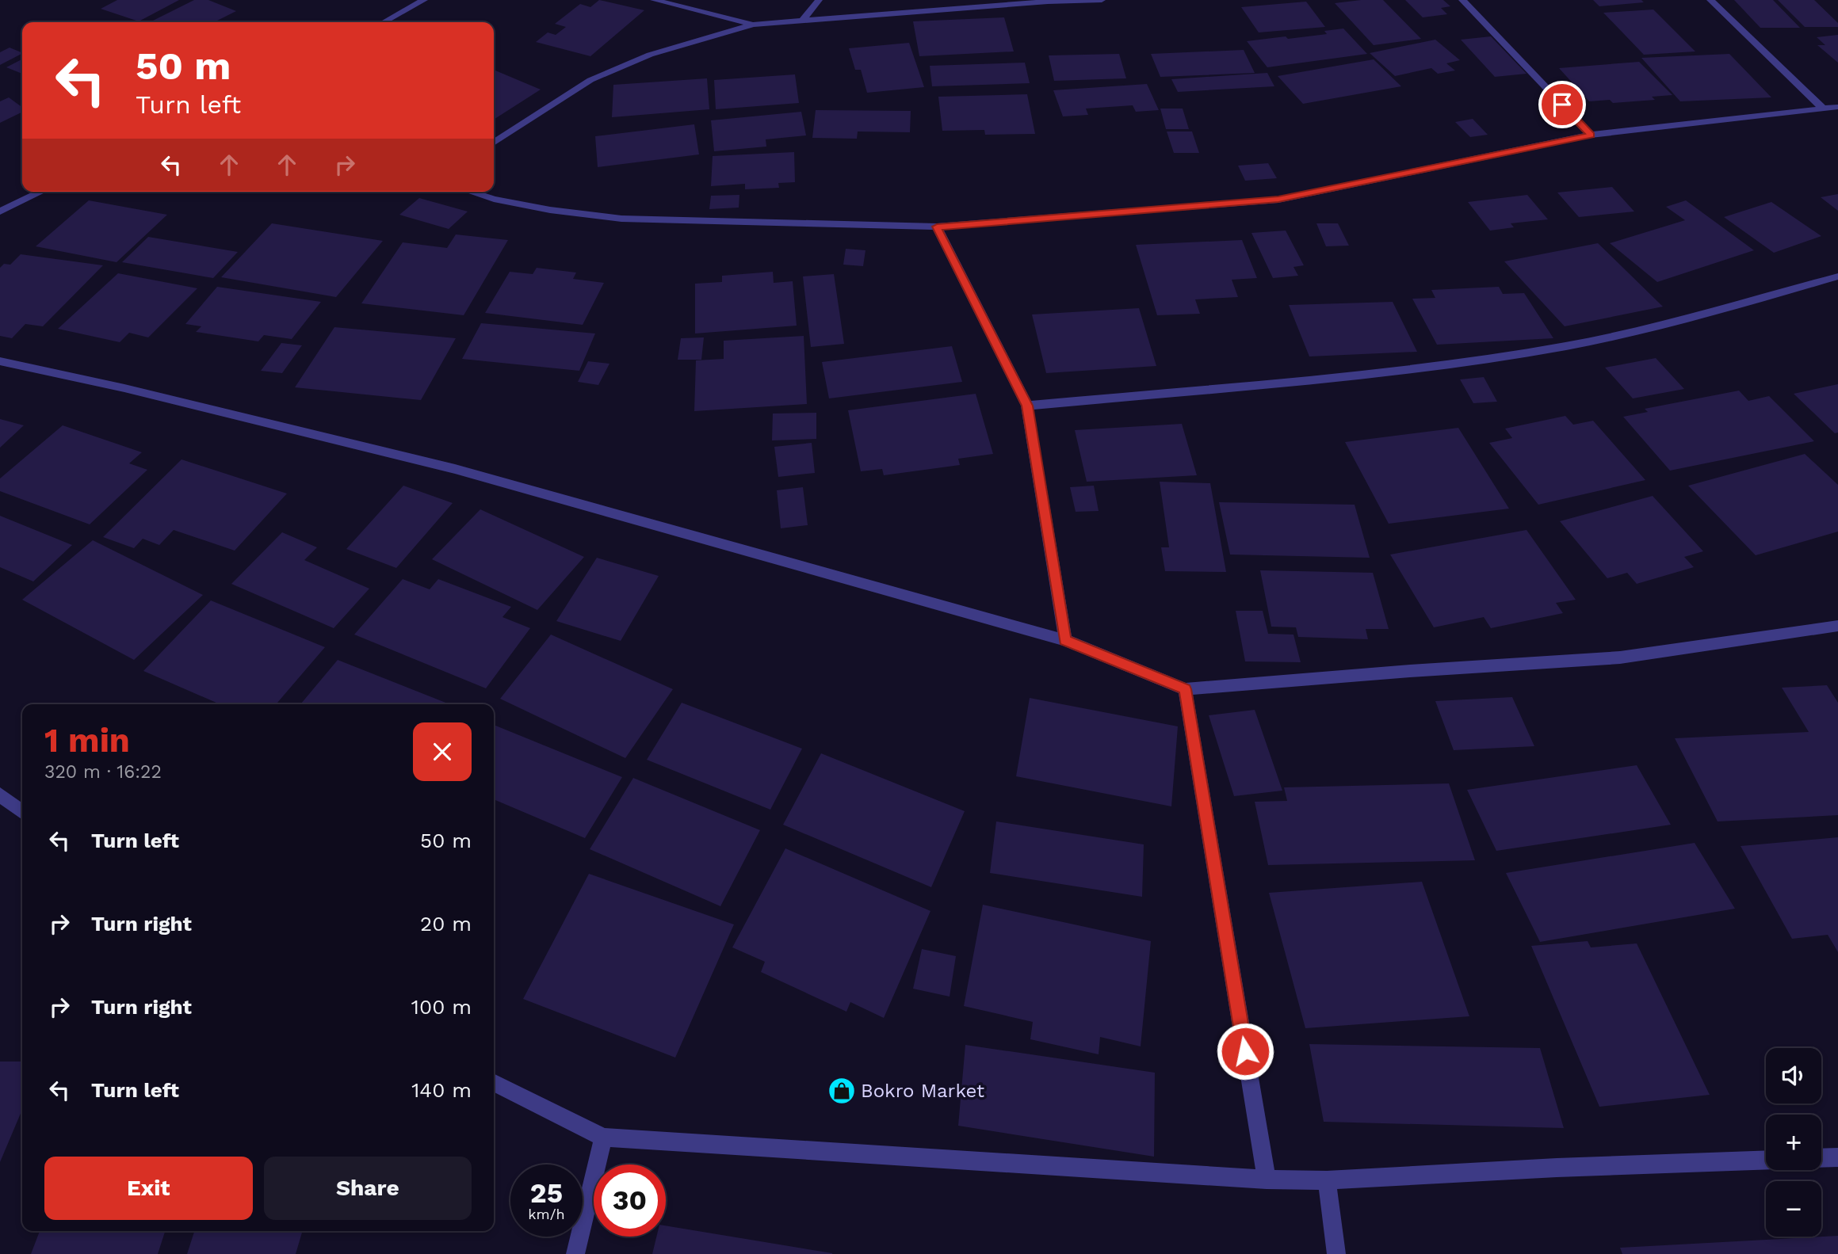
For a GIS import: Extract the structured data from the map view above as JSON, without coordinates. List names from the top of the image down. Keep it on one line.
{"places":{"shop":["Bokro Market"]},"page":{"turn":["50 m","Turn left"],"heading":["1 min","320 m · 16:22"],"list":[{"name":"Turn left","value":"50 m"},{"name":"Turn right","value":"20 m"},{"name":"Turn right","value":"100 m"},{"name":"Turn left","value":"140 m"}],"map_buttons":["+","−"],"buttons":["Exit","Share"],"speed":"25 km/h","limit":"30"}}
